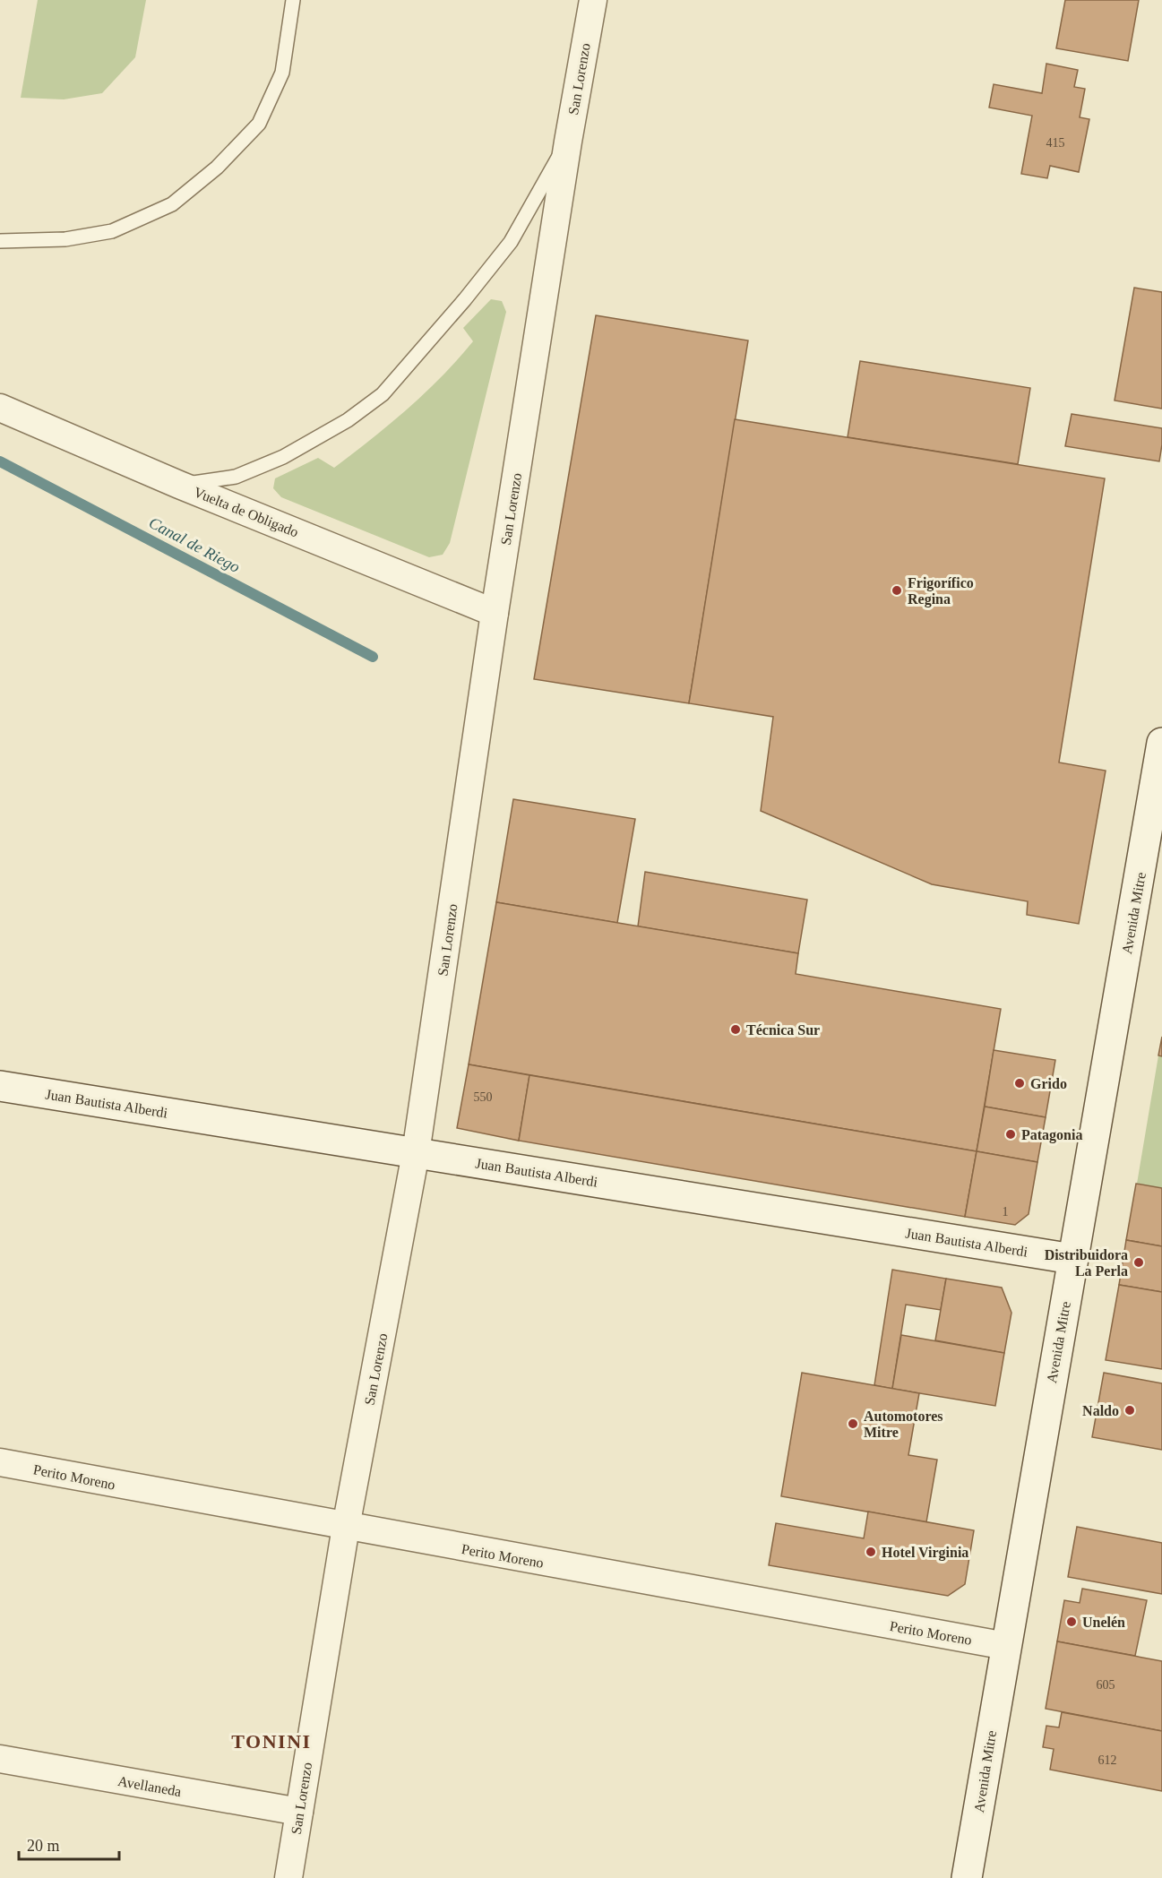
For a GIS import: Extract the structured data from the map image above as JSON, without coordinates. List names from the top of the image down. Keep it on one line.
{"streets":{"main road":["Avenida Mitre","Juan Bautista Alberdi"],"street":["San Lorenzo","Vuelta de Obligado","Perito Moreno","Avellaneda"]},"crossings":[["San Lorenzo","Vuelta de Obligado"],["San Lorenzo","Juan Bautista Alberdi"],["San Lorenzo","Perito Moreno"],["San Lorenzo","Avellaneda"],["Avenida Mitre","Juan Bautista Alberdi"],["Avenida Mitre","Perito Moreno"]],"districts":["TONINI"],"water":["Canal de Riego"],"places":["Frigorífico Regina","Técnica Sur","Grido","Patagonia","Distribuidora La Perla","Naldo","Automotores Mitre","Hotel Virginia","Unelén"],"house_numbers":["415","550","1","605","612"],"scale_bar":"20 m"}
